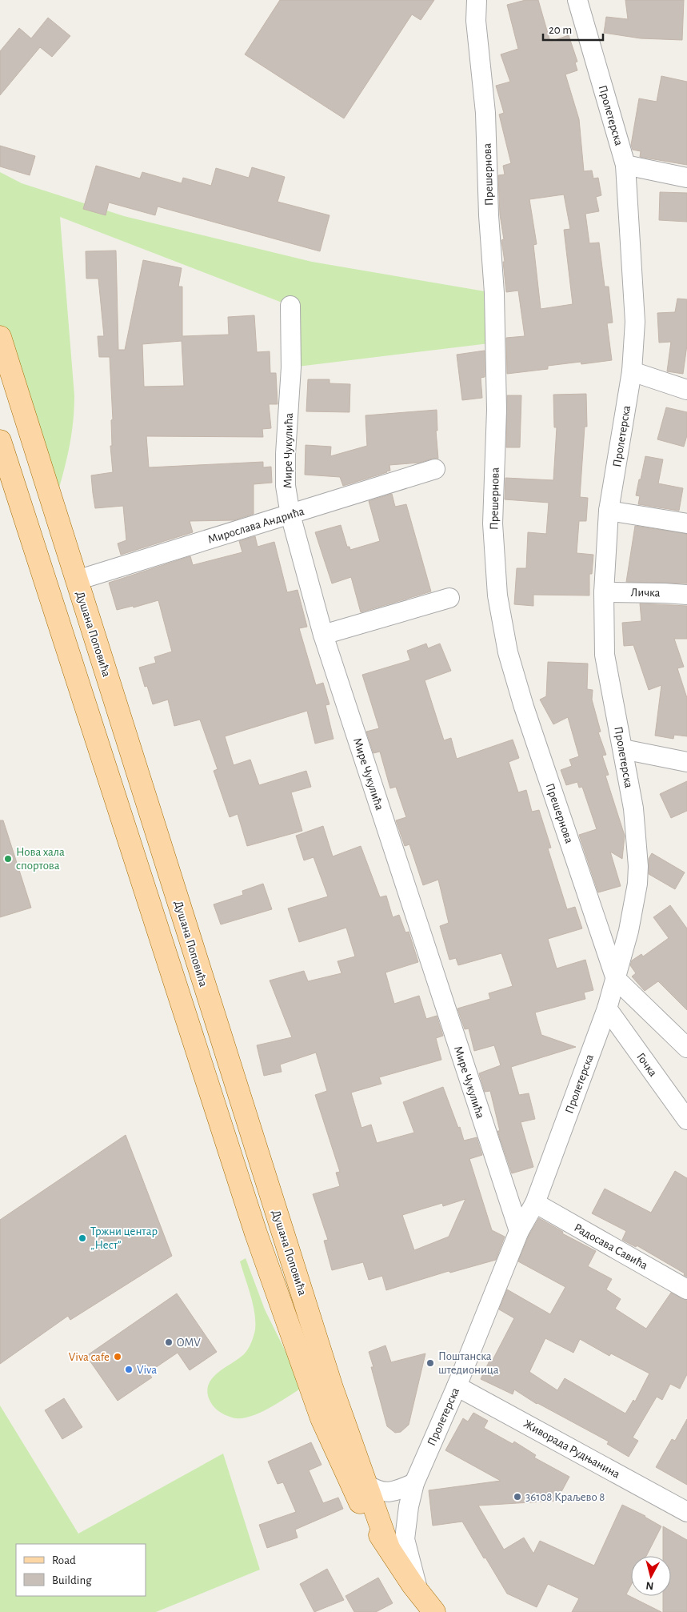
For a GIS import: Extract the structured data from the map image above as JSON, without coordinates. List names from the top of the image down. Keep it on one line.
{"streets":{"main road":["Душана Поповића"],"street":["Пролетерска","Прешернова","Мире Чукулића","Мирослава Андрића","Личка","Гочка","Радосава Савића","Живорада Рудњанина"]},"crossings":[["Пролетерска","Прешернова"],["Пролетерска","Мире Чукулића"],["Пролетерска","Личка"],["Пролетерска","Душана Поповића"],["Пролетерска","Гочка"],["Пролетерска","Радосава Савића"],["Пролетерска","Живорада Рудњанина"],["Мире Чукулића","Мирослава Андрића"],["Мирослава Андрића","Душана Поповића"]],"places":["Нова хала спортова","Тржни центар „Нест”","OMV","Viva cafe","Поштанска штедионица","Viva","36108 Краљево 8"],"legend":["Road","Building"],"scale_bar":"20 m","north":"bottom"}
